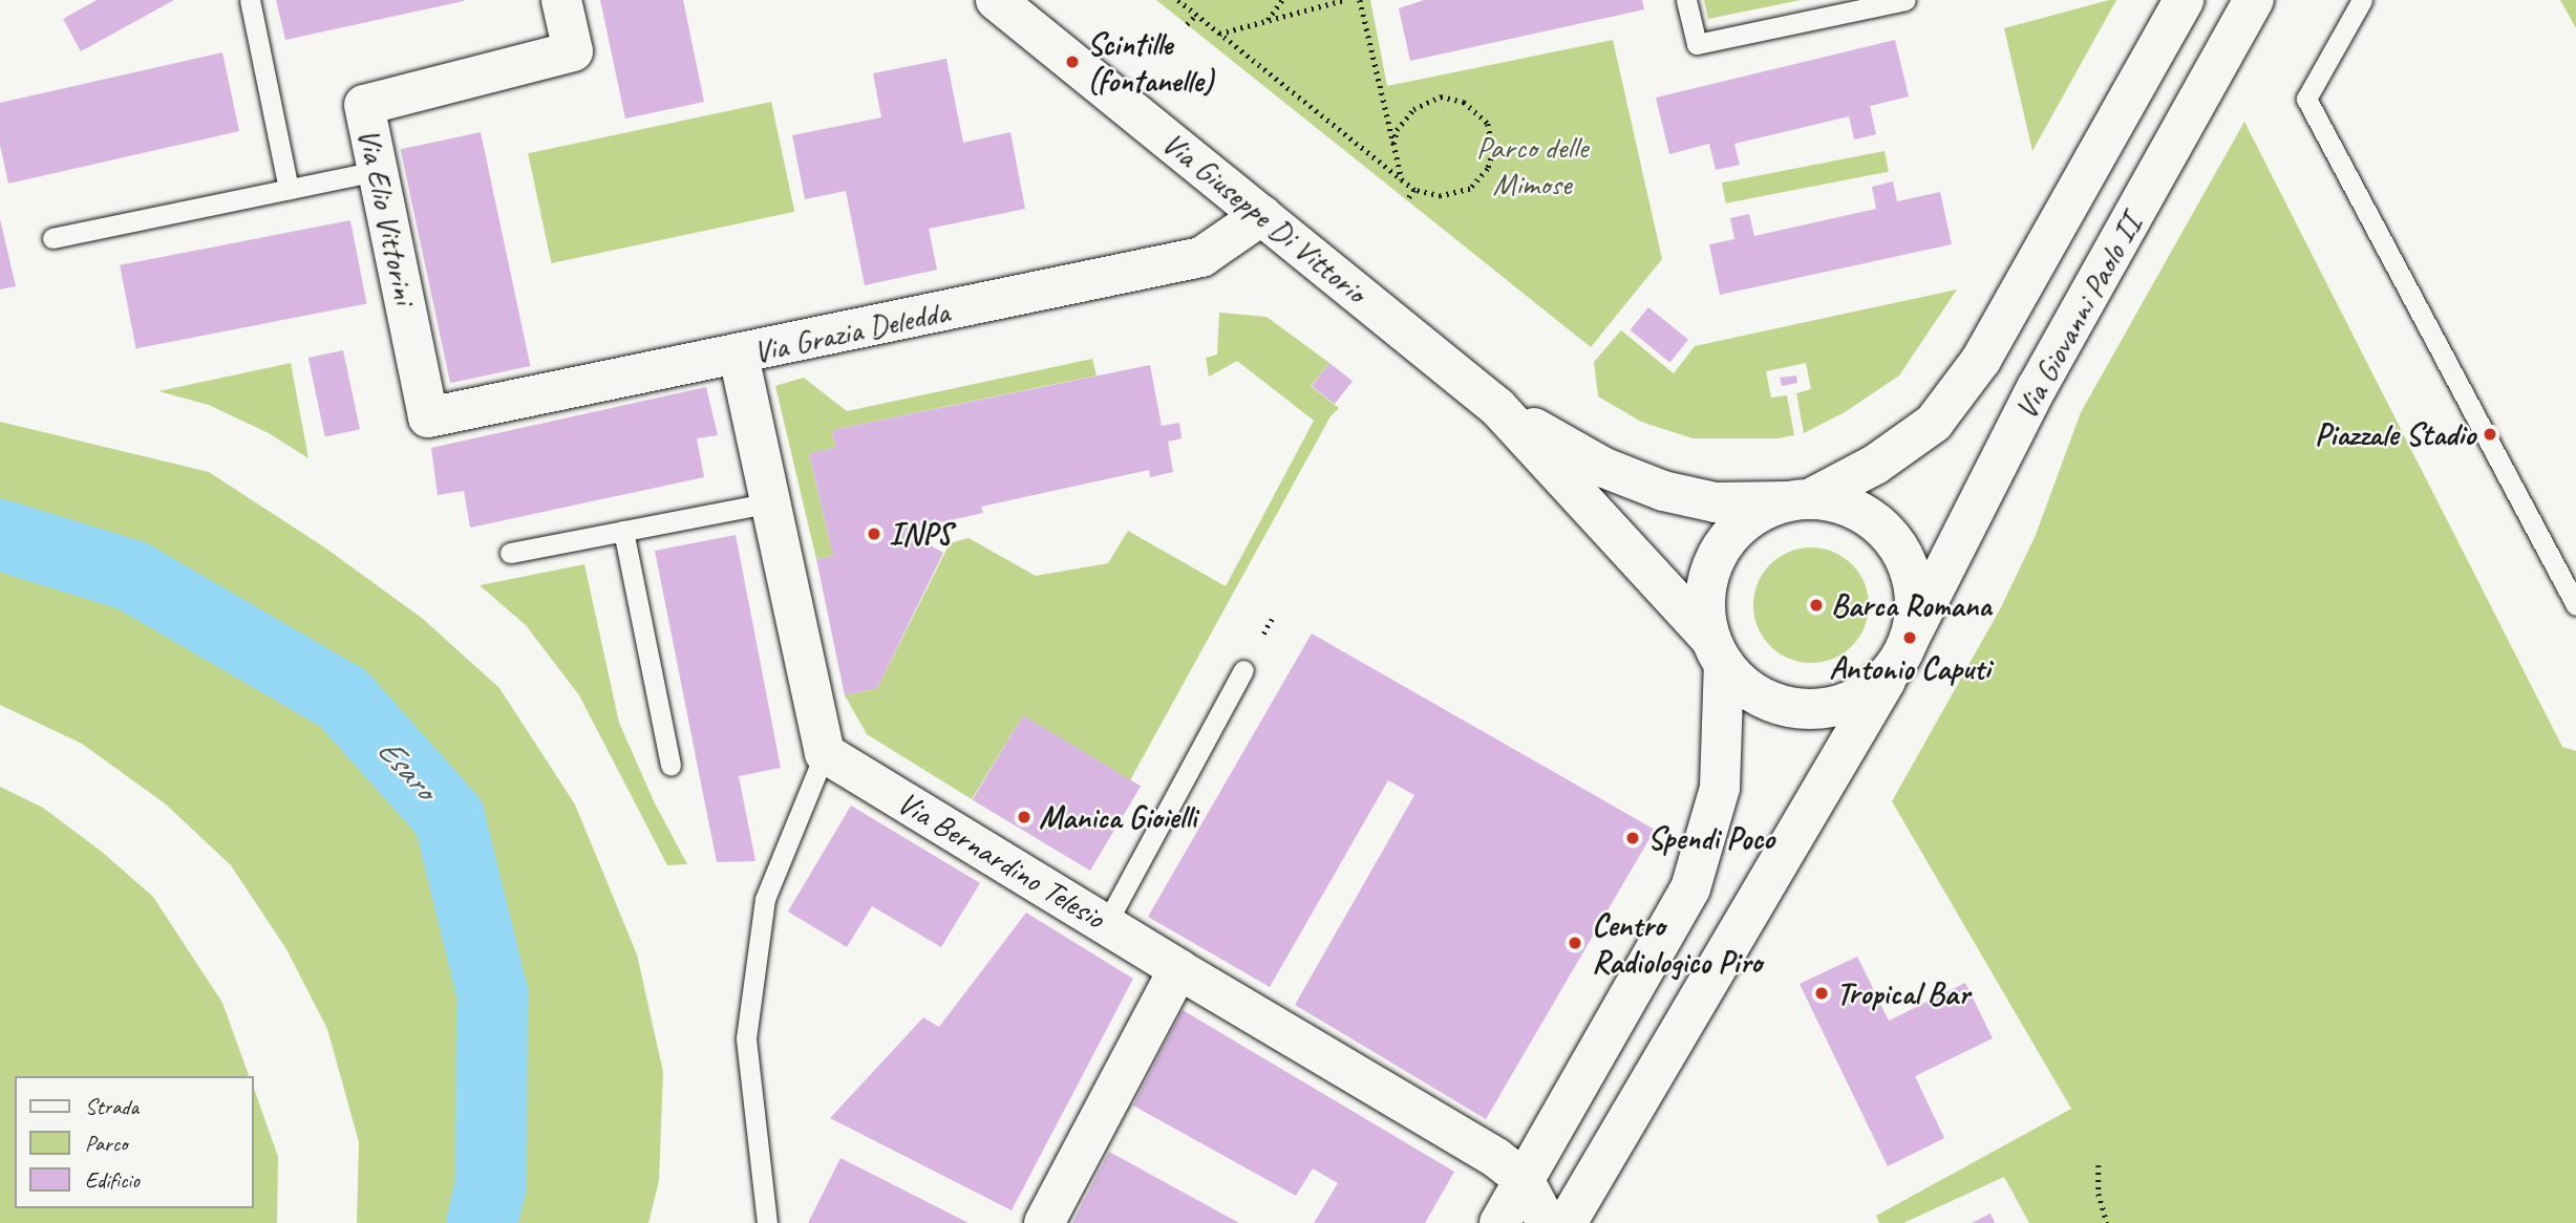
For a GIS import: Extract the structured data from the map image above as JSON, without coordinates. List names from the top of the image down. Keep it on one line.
{"streets":{"street":["Via Elio Vittorini","Via Giuseppe Di Vittorio","Via Giovanni Paolo II","Via Grazia Deledda","Via Bernardino Telesio"]},"crossings":[["Via Elio Vittorini","Via Grazia Deledda"],["Via Giuseppe Di Vittorio","Via Grazia Deledda"]],"water":["Esaro"],"parks":["Parco delle Mimose"],"places":["Scintille (fontanelle)","Piazzale Stadio","INPS","Barca Romana","Antonio Caputi","Manica Gioielli","Spendi Poco","Centro Radiologico Piro","Tropical Bar"],"legend":["Strada","Parco","Edificio"]}
